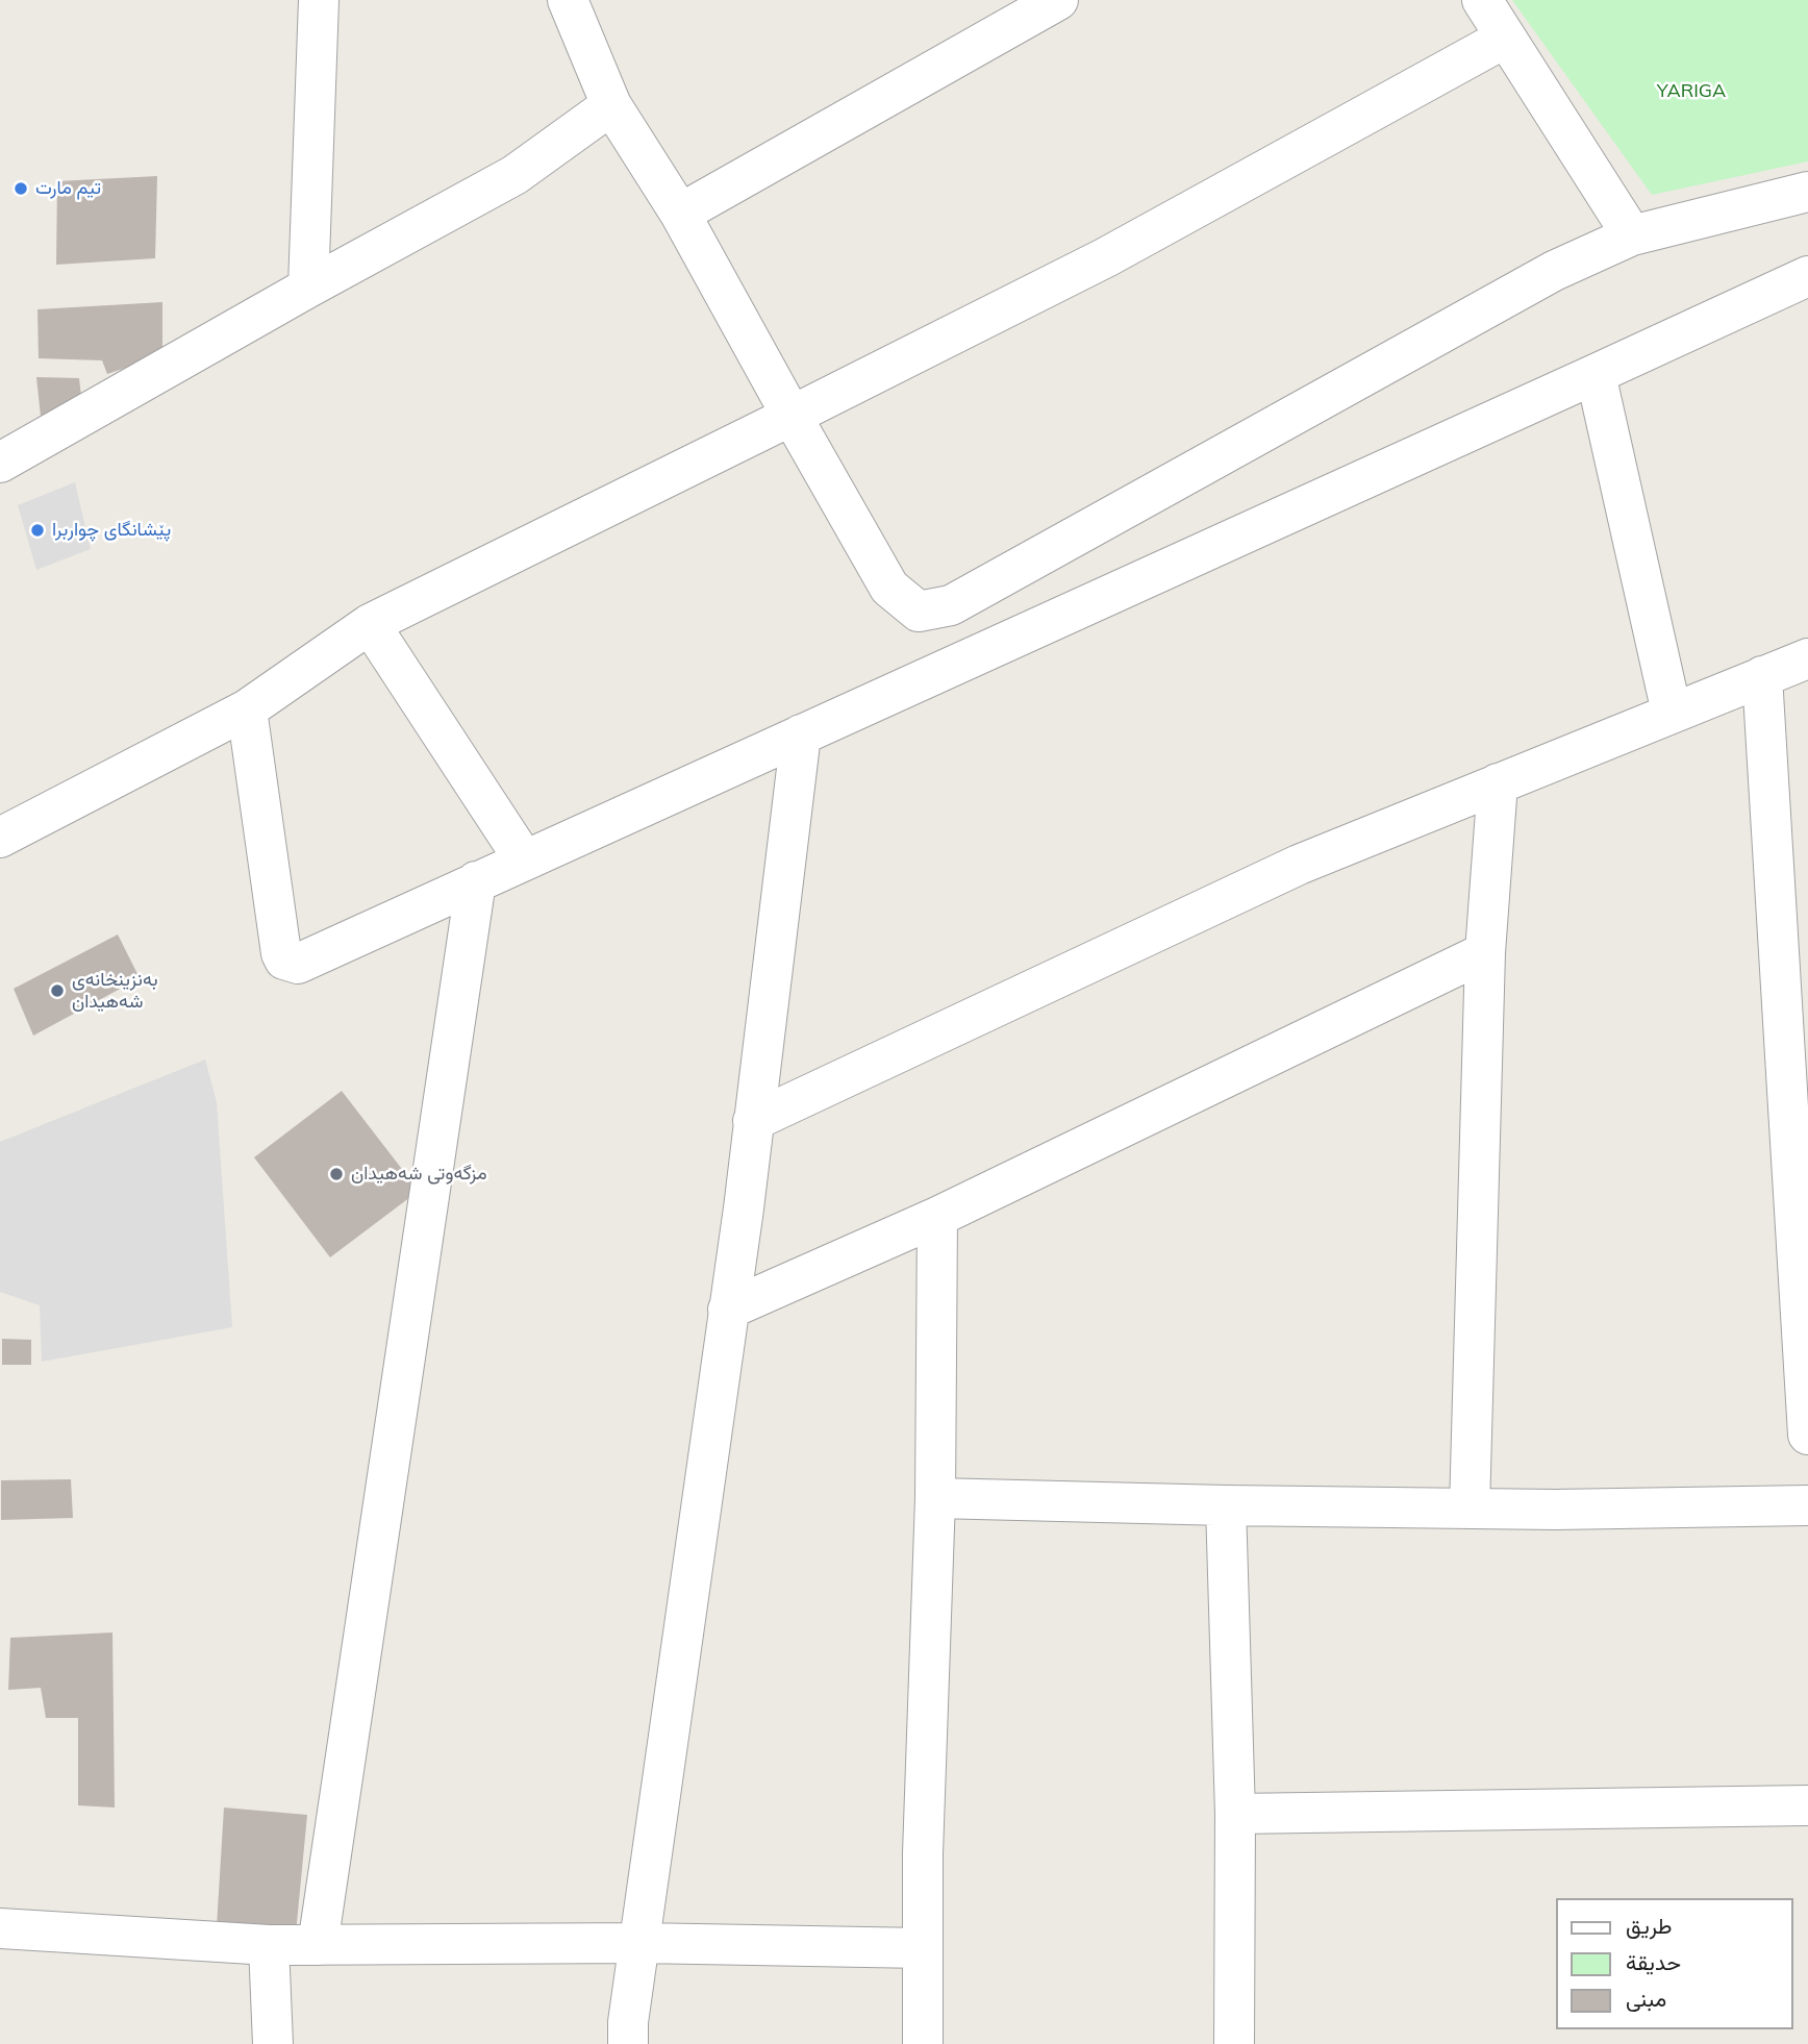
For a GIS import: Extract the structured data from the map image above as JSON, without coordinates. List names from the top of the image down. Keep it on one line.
{"parks":["YARIGA"],"places":["تيم مارت","پێشانگای چواربرا","بەنزینخانەی شەهیدان","مزگەوتی شەهیدان"],"legend":["طريق","حديقة","مبنى"]}
